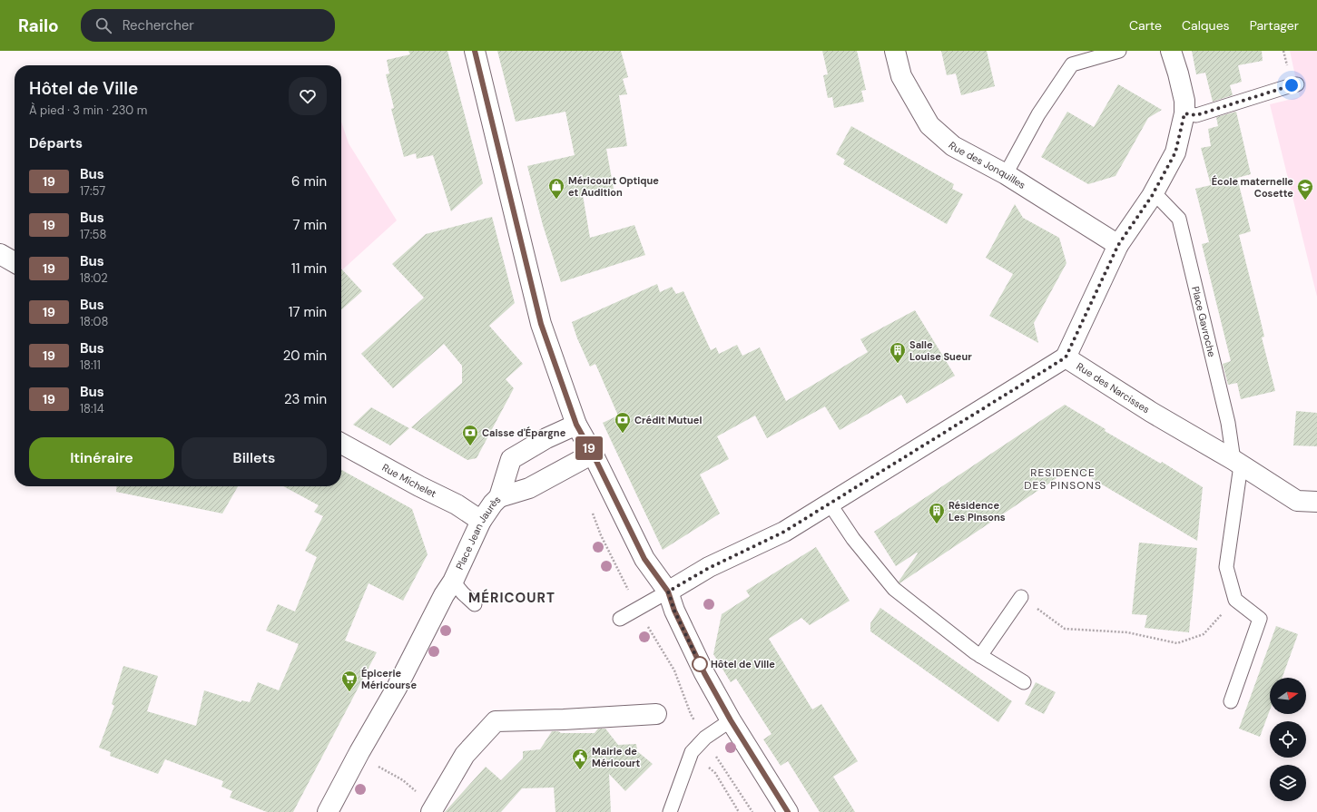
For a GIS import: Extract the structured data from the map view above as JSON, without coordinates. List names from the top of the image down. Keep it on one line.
{"streets":{"street":["Rue des Jonquilles","Rue des Narcisses","Rue Michelet","Place Jean Jaurès"],"lane":["Place Gavroche"]},"crossings":[["Place Gavroche","Rue des Narcisses"],["Rue Michelet","Place Jean Jaurès"]],"districts":["RESIDENCE DES PINSONS","MÉRICOURT"],"places":{"shop":["Méricourt Optique et Audition"],"school or university":["École maternelle Cosette"],"building":["Salle Louise Sueur","Résidence Les Pinsons"],"bank":["Crédit Mutuel","Caisse d'Épargne"],"other":["Hôtel de Ville"],"supermarket":["Épicerie Méricourse"],"public building":["Mairie de Méricourt"]},"lines":["bus line 19"],"north":"right","page":{"header":"Railo","search":"Rechercher","nav":["Carte","Calques","Partager"],"on_map":"19","heading":[["Hôtel de Ville","À pied · 3 min · 230 m"],"Départs"],"list":[{"mark":"19","name":"Bus","note":"17:57","value":"6 min"},{"mark":"19","name":"Bus","note":"17:58","value":"7 min"},{"mark":"19","name":"Bus","note":"18:02","value":"11 min"},{"mark":"19","name":"Bus","note":"18:08","value":"17 min"},{"mark":"19","name":"Bus","note":"18:11","value":"20 min"},{"mark":"19","name":"Bus","note":"18:14","value":"23 min"}],"buttons":["Itinéraire","Billets"]}}
